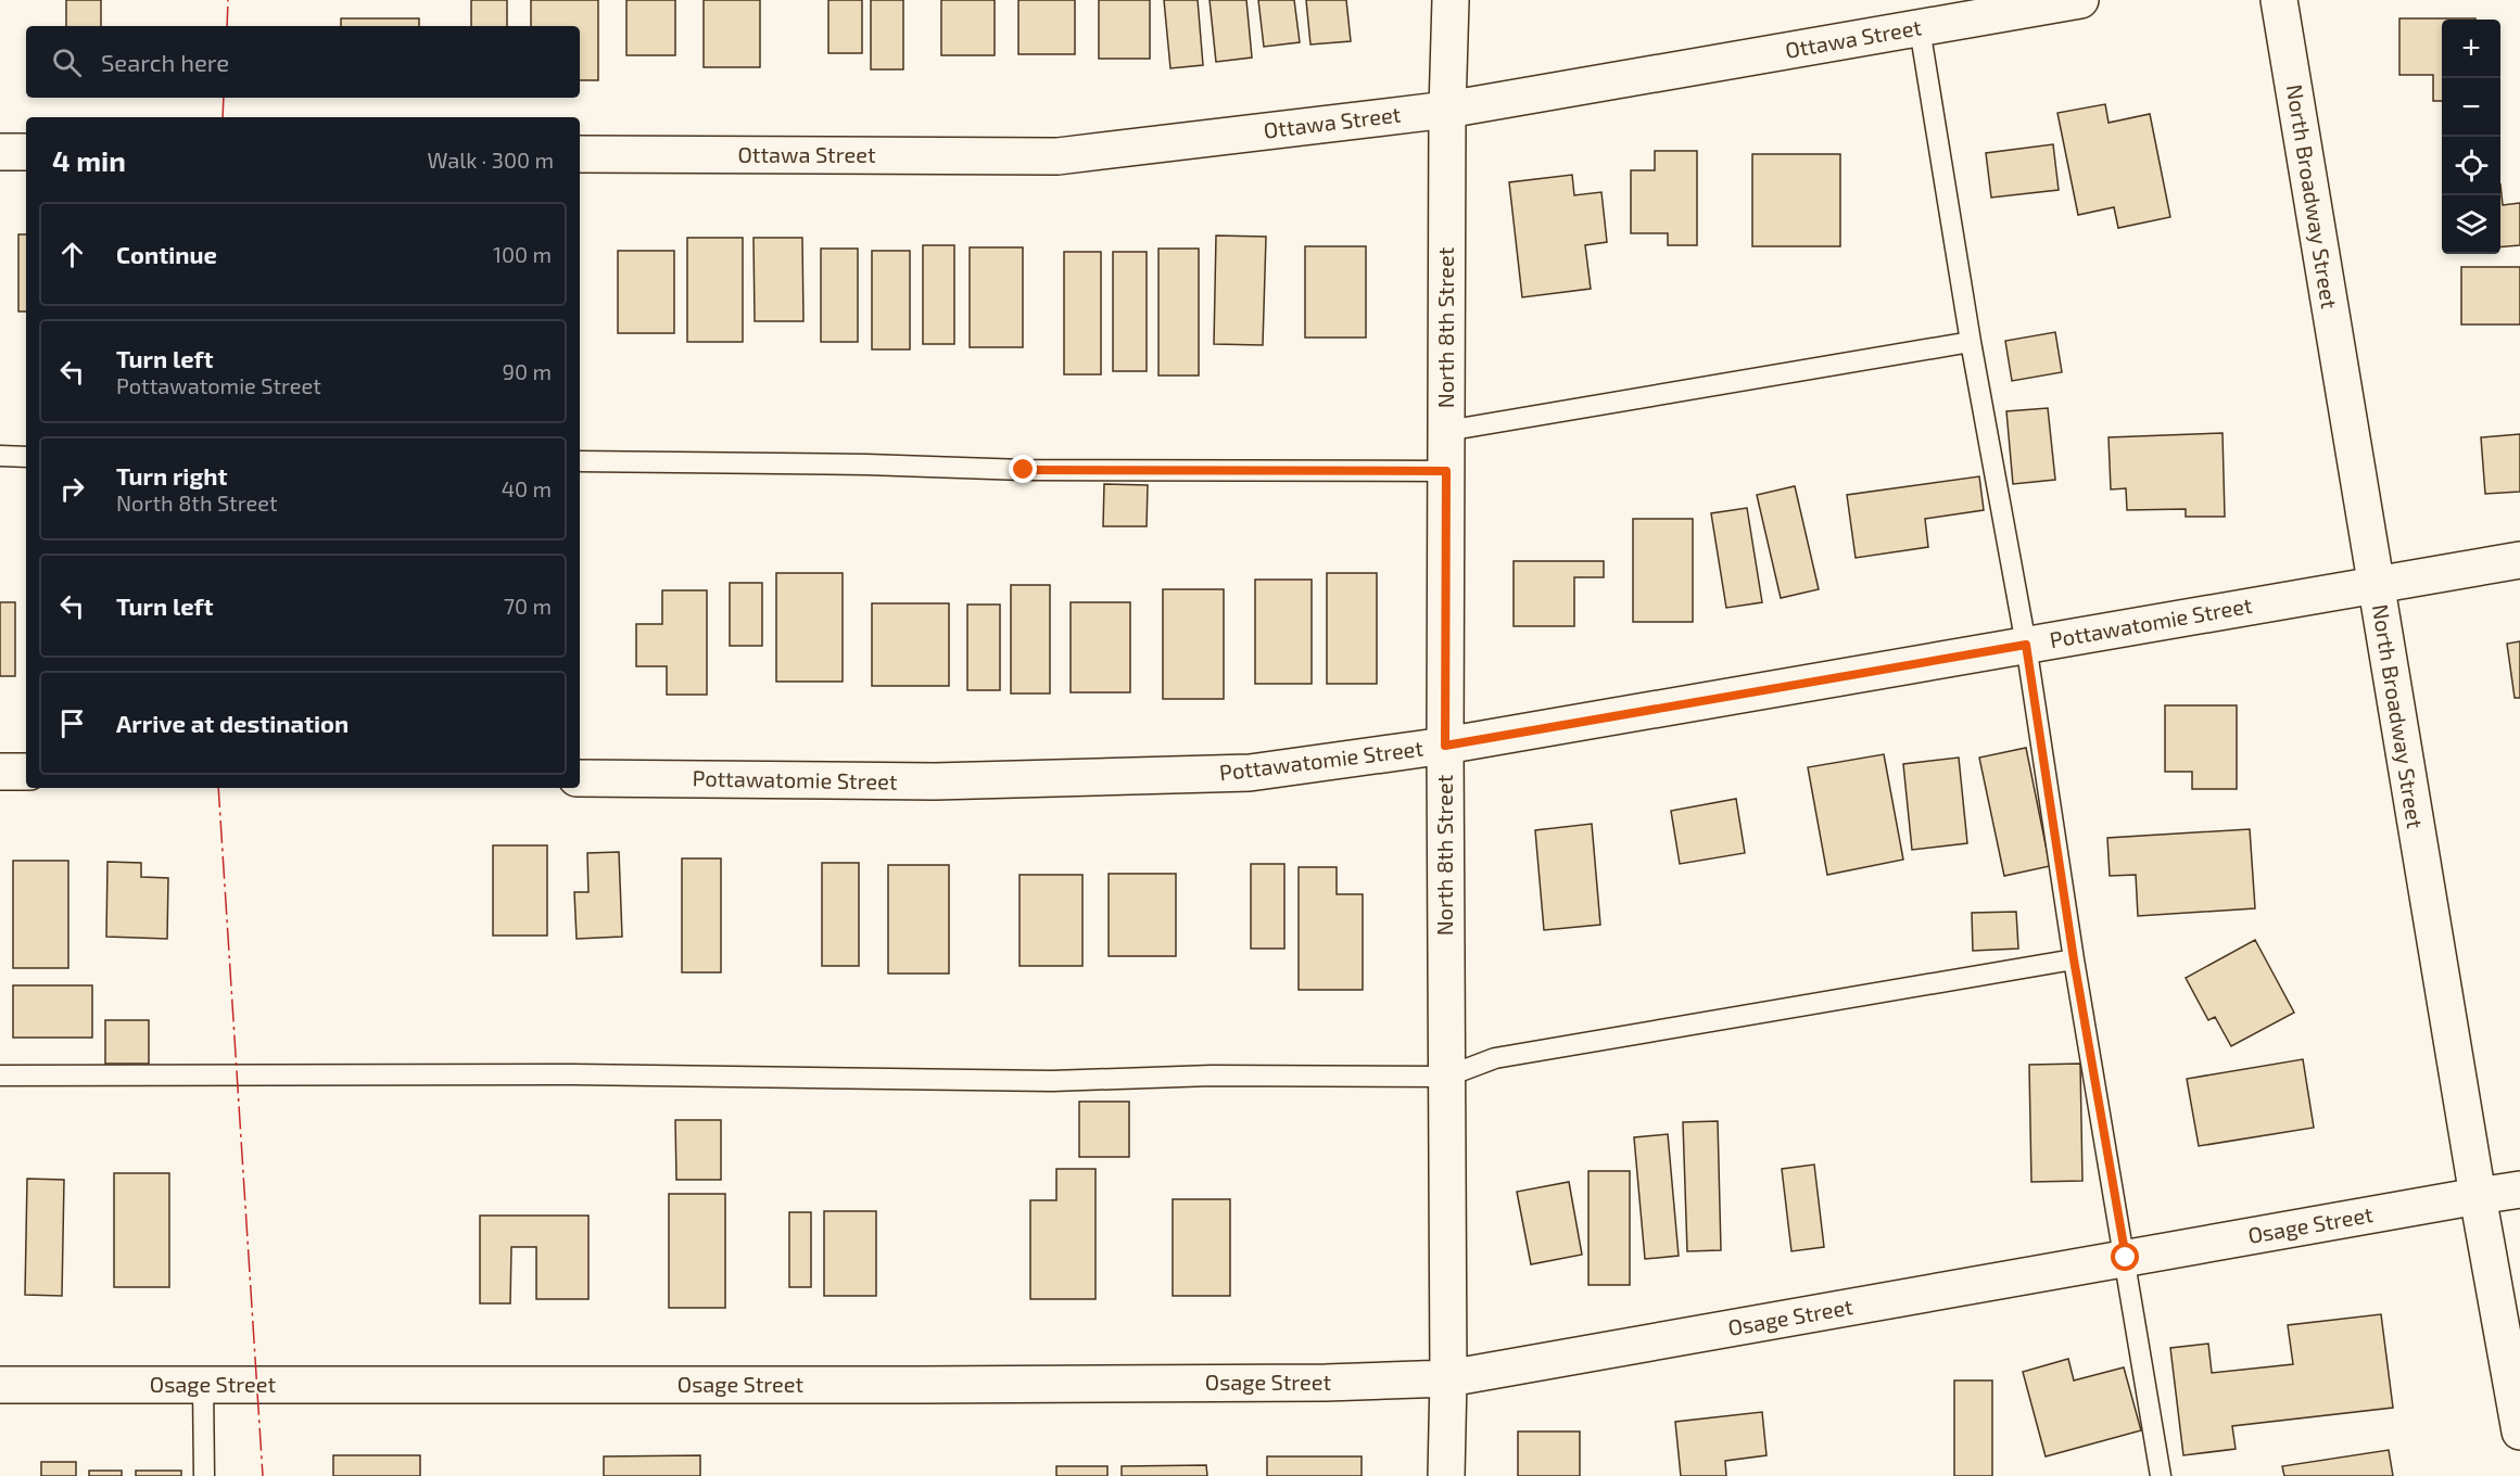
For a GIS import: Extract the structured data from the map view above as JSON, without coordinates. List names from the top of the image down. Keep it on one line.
{"streets":{"street":["Ottawa Street","North Broadway Street","North 8th Street","Pottawatomie Street","Osage Street"]},"crossings":[["Ottawa Street","North 8th Street"],["North Broadway Street","Pottawatomie Street"],["North Broadway Street","Osage Street"],["North 8th Street","Pottawatomie Street"],["North 8th Street","Osage Street"]],"page":{"map_buttons":["+","−"],"search":"Search here","heading":["4 min","Walk · 300 m"],"list":[["Continue","100 m"],["Turn left","Pottawatomie Street","90 m"],["Turn right","North 8th Street","40 m"],["Turn left","70 m"],"Arrive at destination"]}}
